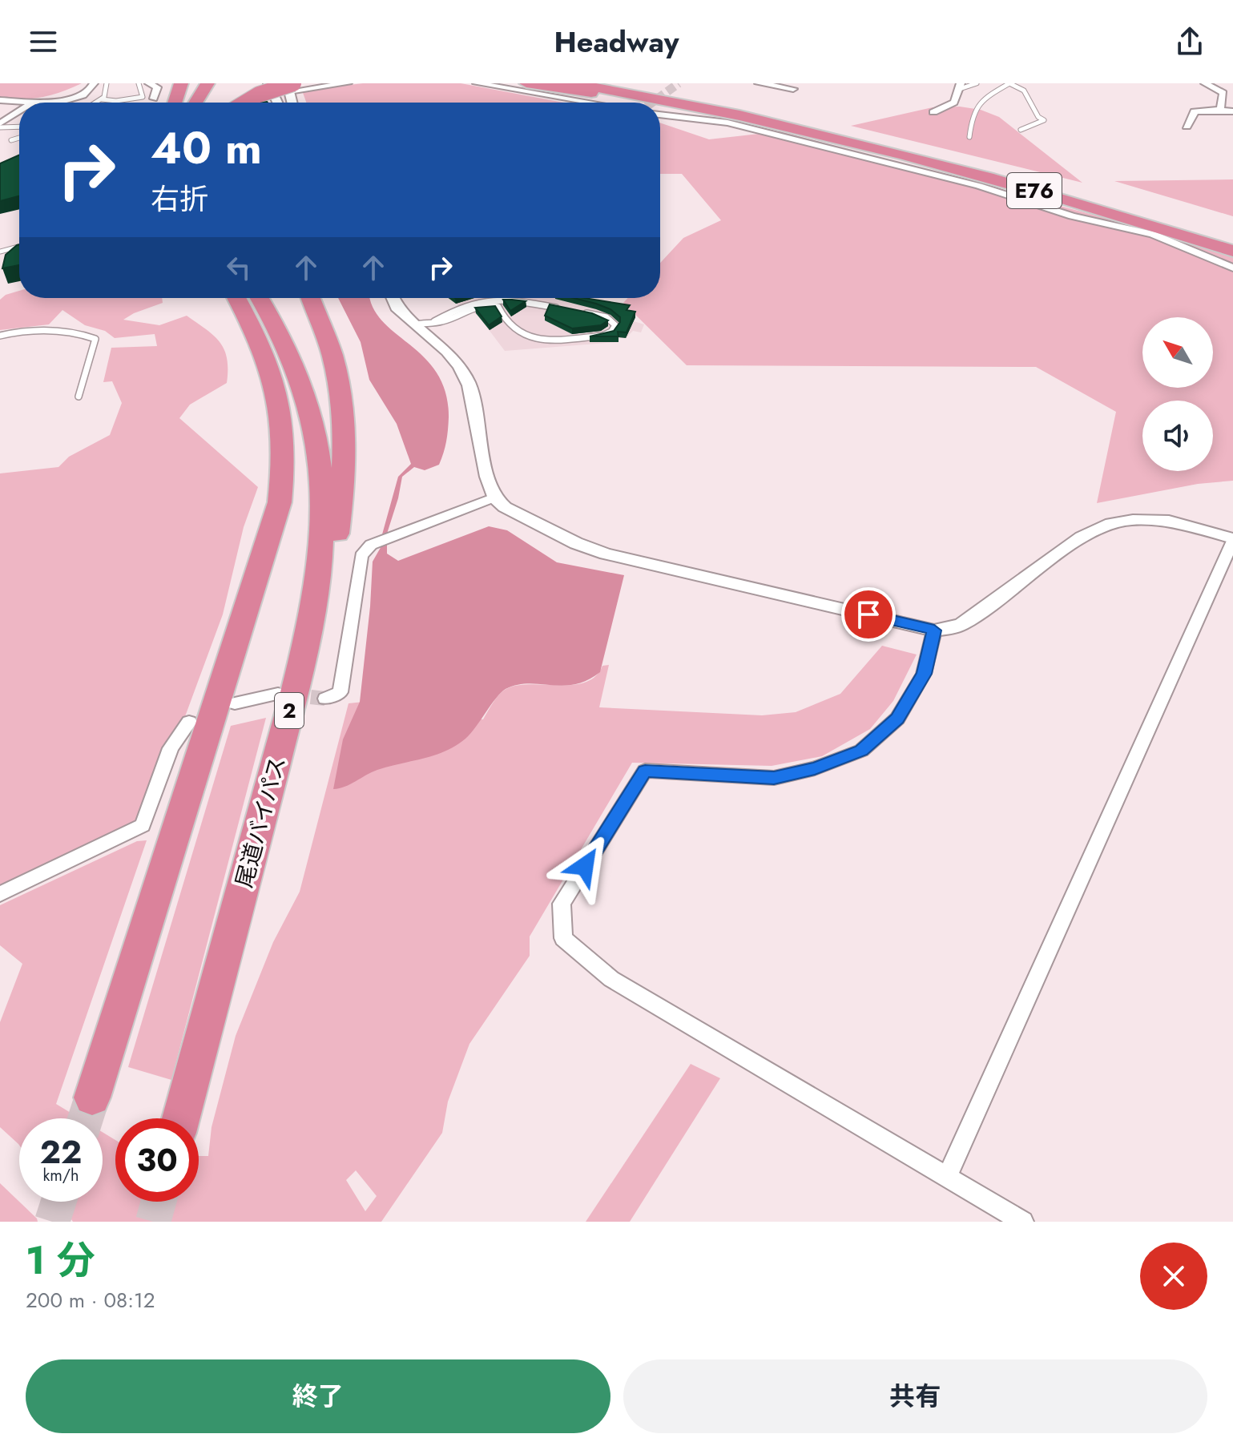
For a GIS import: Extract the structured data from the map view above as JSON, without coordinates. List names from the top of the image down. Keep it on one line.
{"streets":{"highway":["E76","2","尾道バイパス"]},"north":"top left","page":{"header":"Headway","turn":["40 m","右折"],"speed":"22 km/h","limit":"30","heading":["1 分","200 m · 08:12"],"buttons":["終了","共有"]}}
